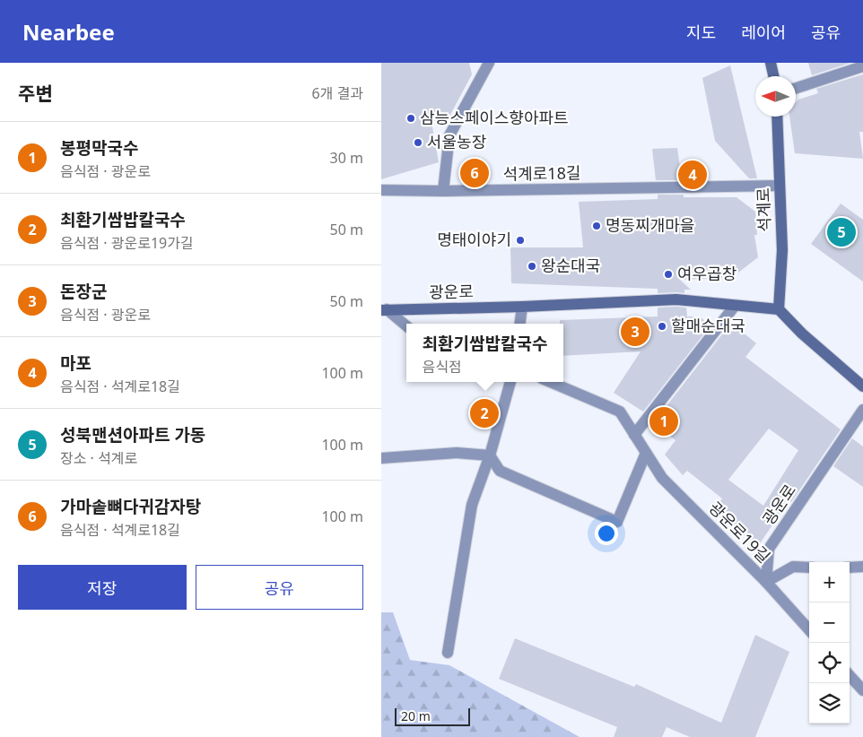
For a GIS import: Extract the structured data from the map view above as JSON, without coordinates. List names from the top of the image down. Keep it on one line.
{"streets":{"street":["석계로18길","석계로","광운로","광운로19길"]},"crossings":[["석계로18길","석계로"],["석계로","광운로"],["광운로","광운로19길"]],"places":["삼능스페이스향아파트","서울농장","명동찌개마을","명태이야기","왕순대국","여우곱창","할매순대국"],"scale_bar":"20 m","north":"left","page":{"header":"Nearbee","nav":["지도","레이어","공유"],"heading":["주변","6개 결과"],"list":[{"mark":"1","name":"봉평막국수","note":"음식점 · 광운로","value":"30 m"},{"mark":"2","name":"최환기쌈밥칼국수","note":"음식점 · 광운로19가길","value":"50 m"},{"mark":"3","name":"돈장군","note":"음식점 · 광운로","value":"50 m"},{"mark":"4","name":"마포","note":"음식점 · 석계로18길","value":"100 m"},{"mark":"5","name":"성북맨션아파트 가동","note":"장소 · 석계로","value":"100 m"},{"mark":"6","name":"가마솥뼈다귀감자탕","note":"음식점 · 석계로18길","value":"100 m"}],"pins":["6","4","5","3","2","1"],"popup":["최환기쌈밥칼국수","음식점"],"buttons":["저장","공유"],"map_buttons":["+","−"],"scale":"20 m"}}
